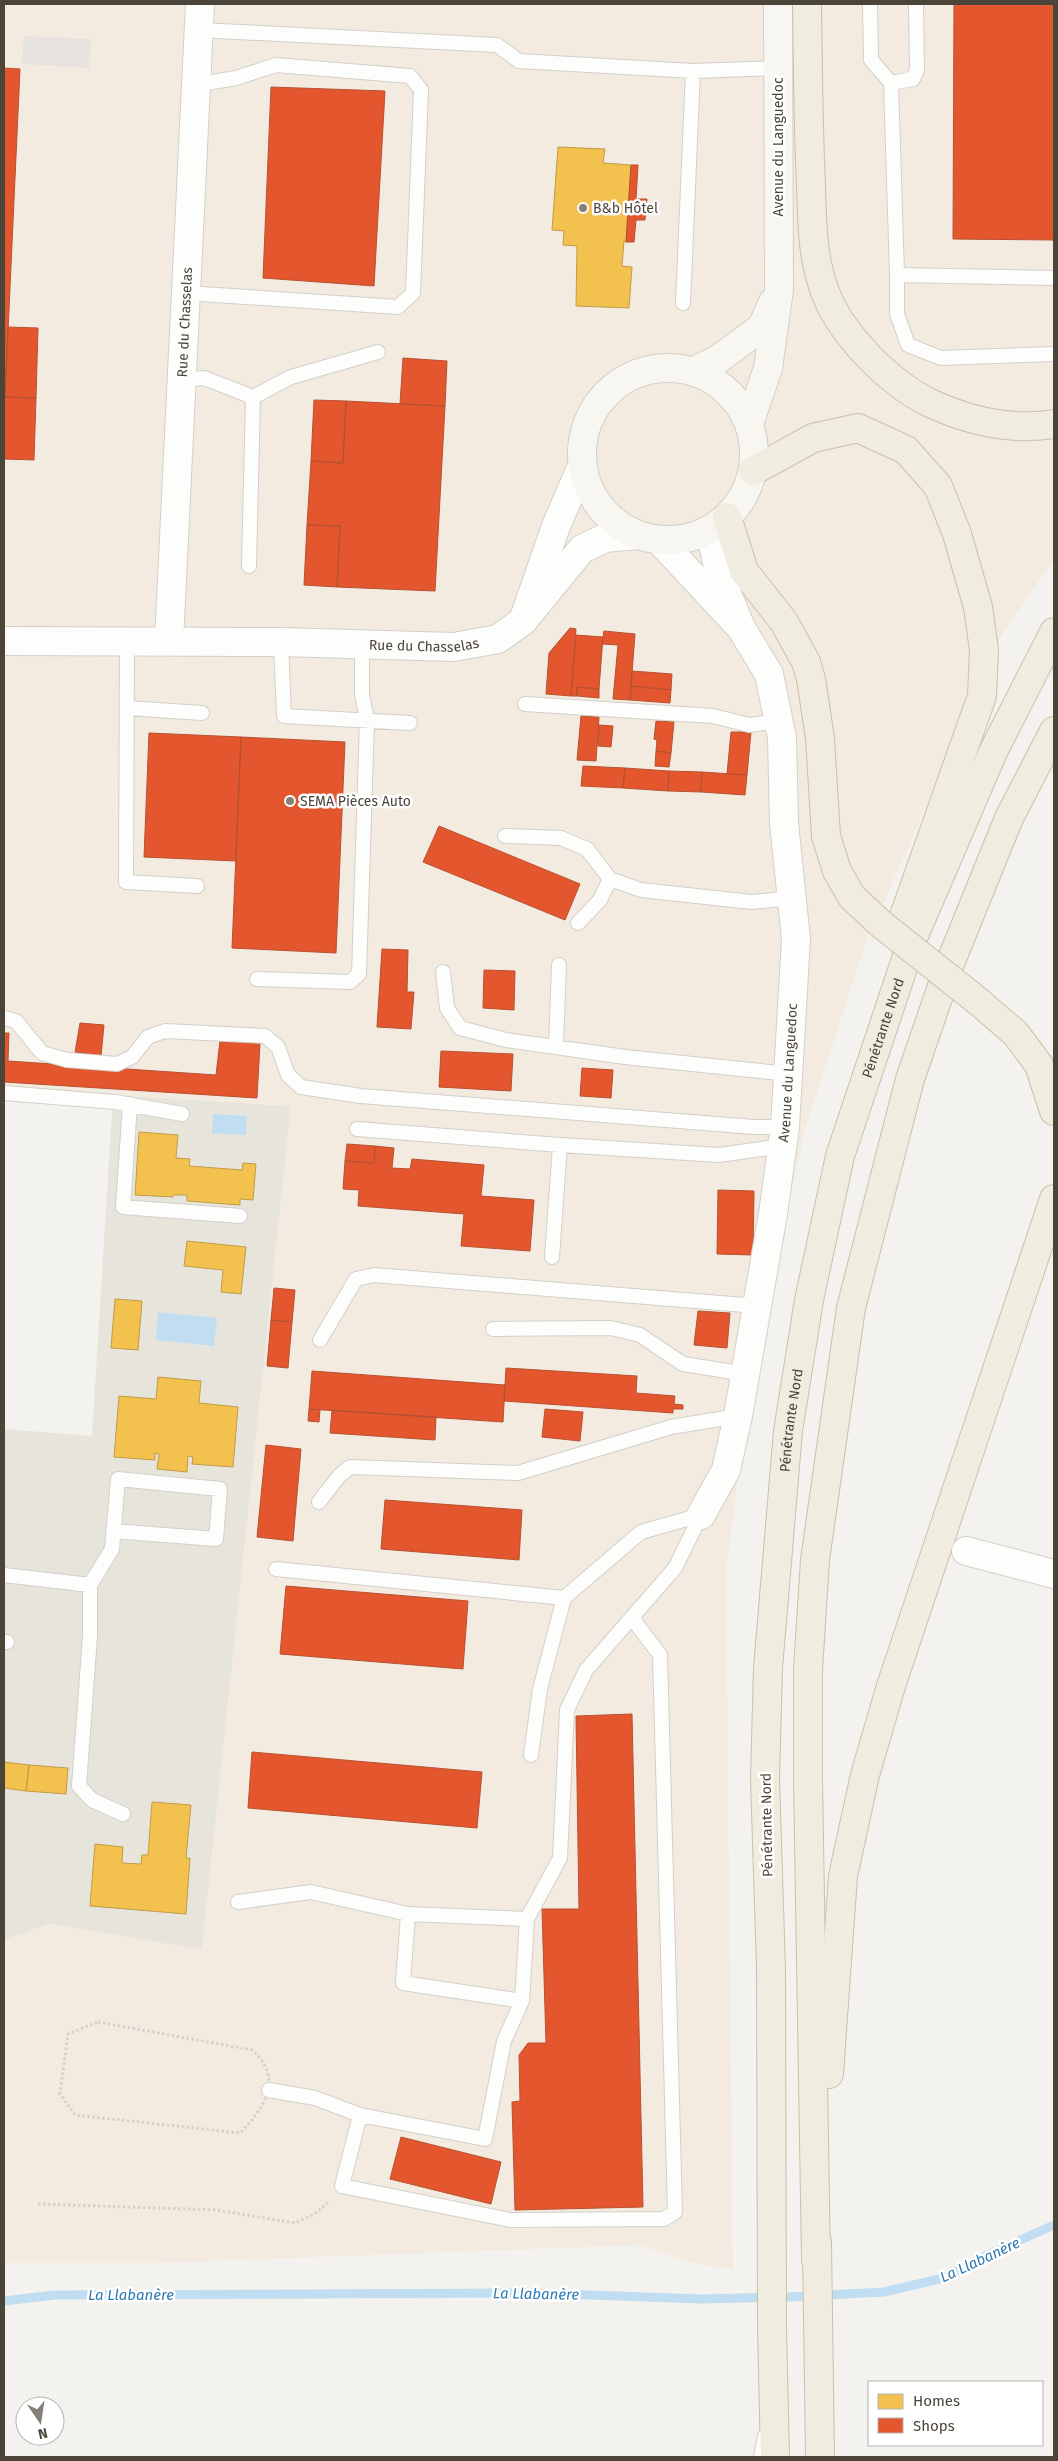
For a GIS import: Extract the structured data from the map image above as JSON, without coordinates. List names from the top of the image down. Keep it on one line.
{"streets":{"highway":["Pénétrante Nord"],"main road":["Avenue du Languedoc"],"street":["Rue du Chasselas"]},"crossings":[["Avenue du Languedoc","Rue du Chasselas"]],"water":["La Llabanère"],"places":["B&b Hôtel","SEMA Pièces Auto"],"legend":["Homes","Shops"],"north":"bottom"}
